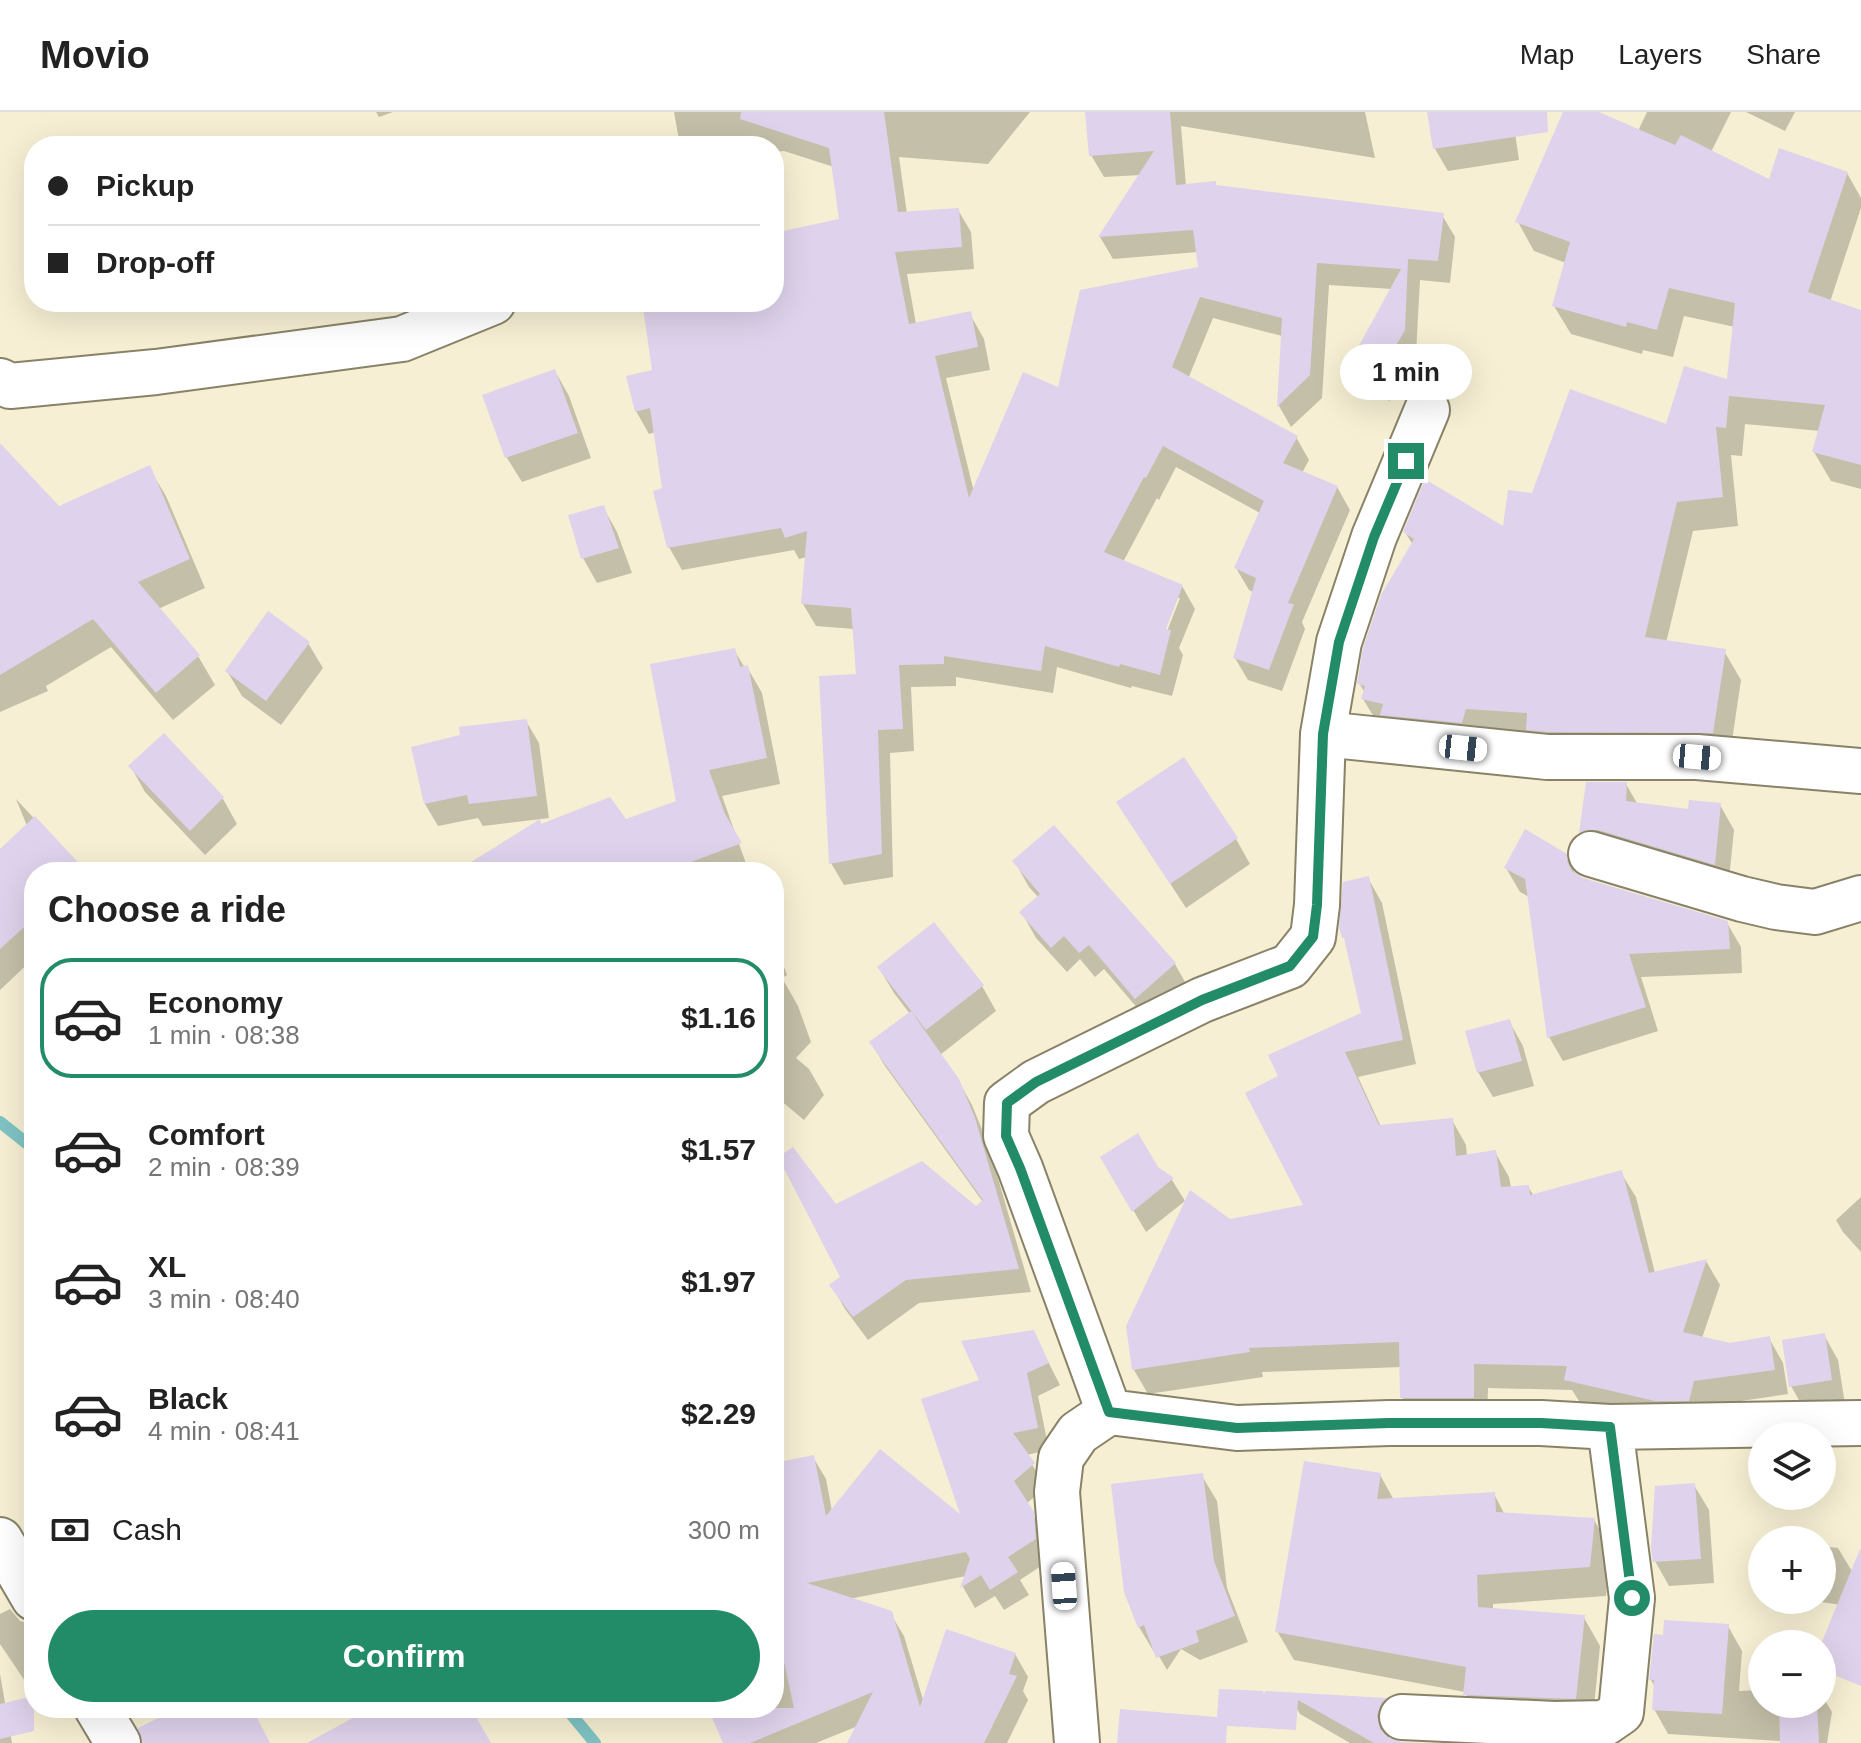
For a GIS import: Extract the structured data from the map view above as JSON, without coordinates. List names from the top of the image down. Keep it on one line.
{"page":{"header":"Movio","nav":["Map","Layers","Share"],"banner":["Pickup","Drop-off"],"bubble":"1 min","heading":"Choose a ride","list":[{"name":"Economy","note":"1 min · 08:38","value":"$1.16"},{"name":"Comfort","note":"2 min · 08:39","value":"$1.57"},{"name":"XL","note":"3 min · 08:40","value":"$1.97"},{"name":"Black","note":"4 min · 08:41","value":"$2.29"}],"map_buttons":["+","−"],"pay":["Cash","300 m"],"buttons":"Confirm"}}
